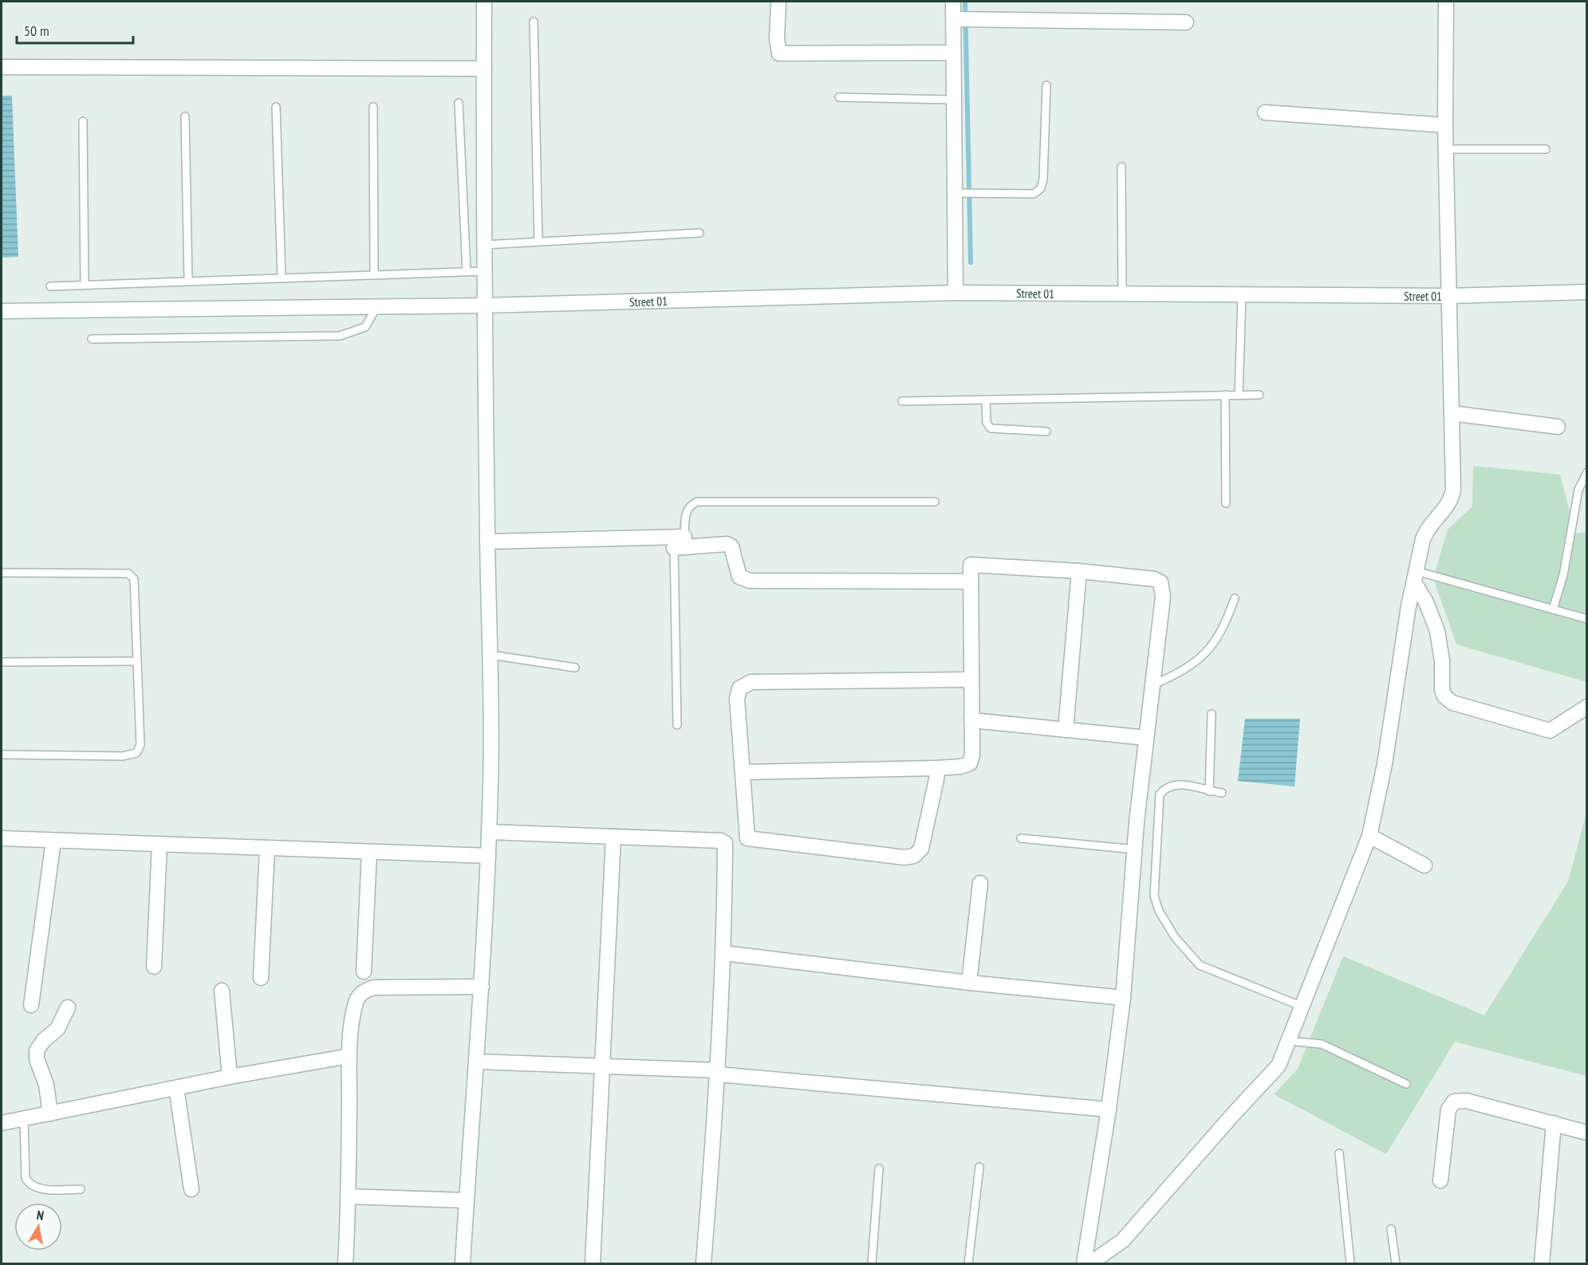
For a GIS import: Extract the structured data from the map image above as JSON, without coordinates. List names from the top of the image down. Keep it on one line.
{"streets":{"street":["Street 01"]},"scale_bar":"50 m","north":"top"}
